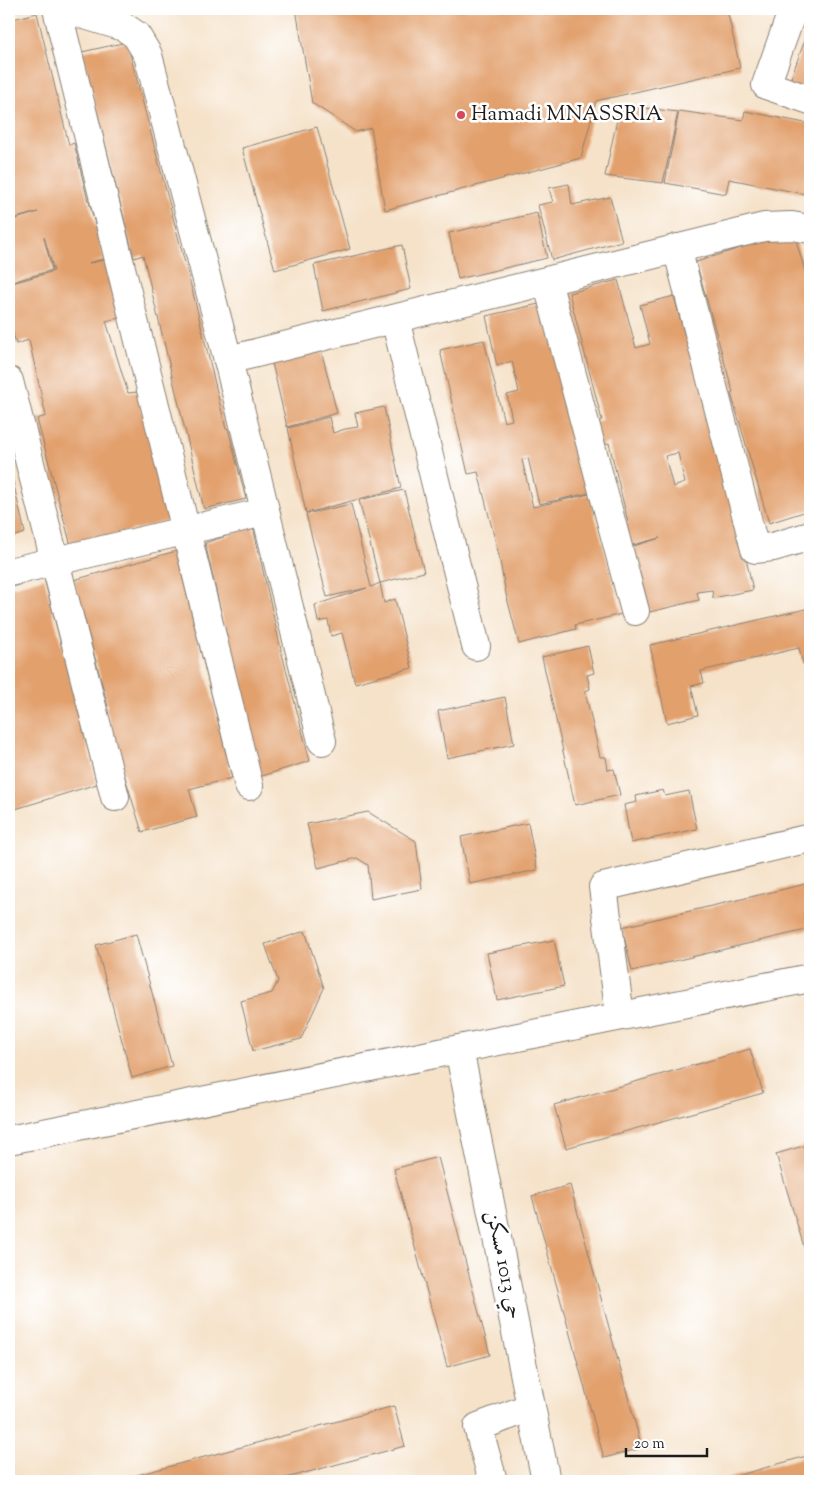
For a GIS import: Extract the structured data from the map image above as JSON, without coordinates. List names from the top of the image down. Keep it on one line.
{"streets":{"street":["حي 1013 مسكن"]},"places":["Hamadi MNASSRIA"],"scale_bar":"20 m"}
